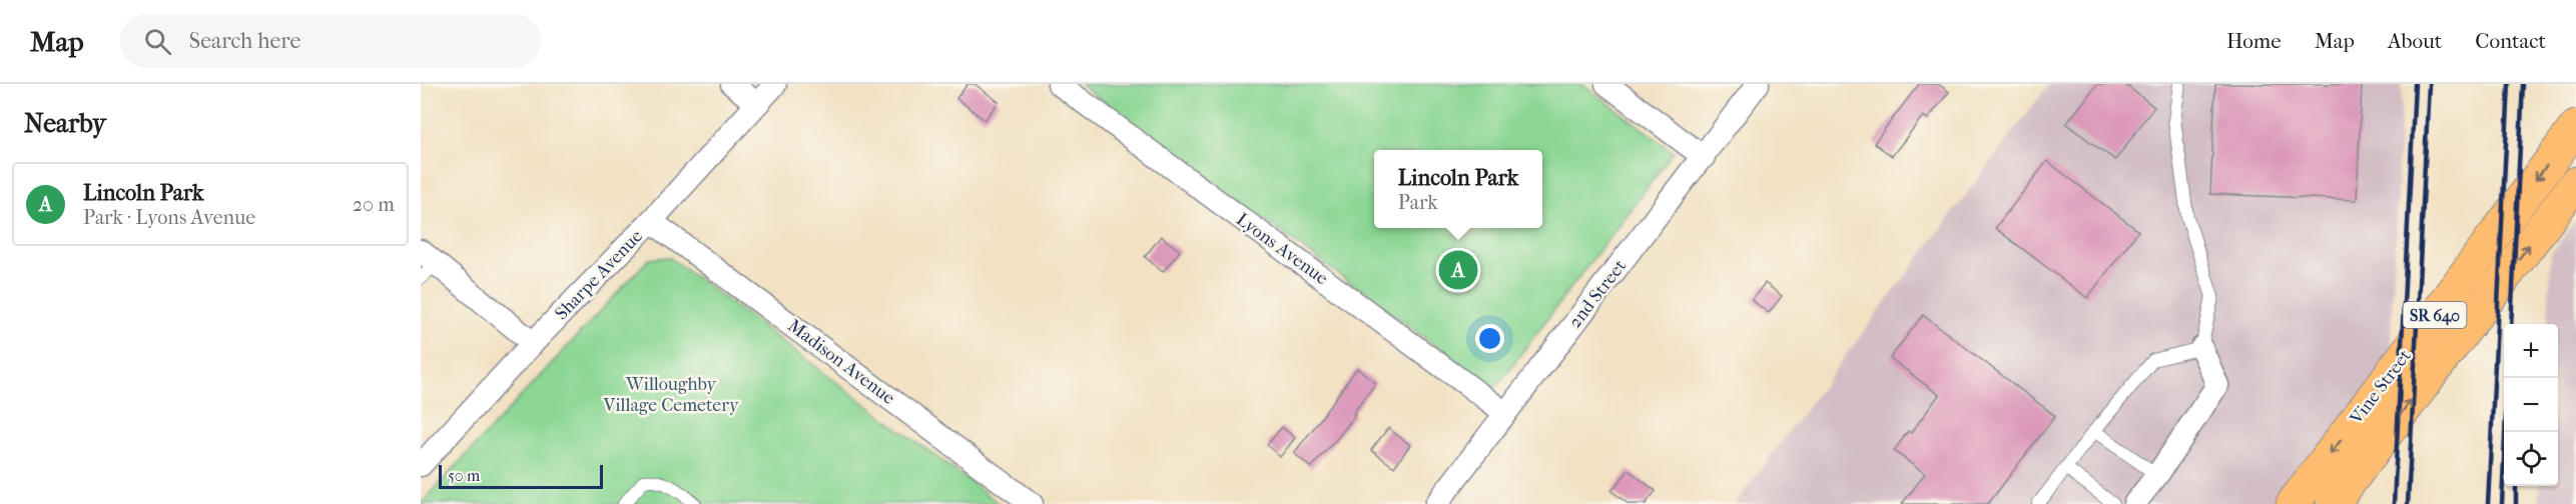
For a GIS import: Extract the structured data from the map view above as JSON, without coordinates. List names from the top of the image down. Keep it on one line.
{"streets":{"main road":["SR 640","Vine Street"],"street":["Lyons Avenue","Sharpe Avenue","2nd Street","Madison Avenue"]},"crossings":[["Lyons Avenue","2nd Street"],["Sharpe Avenue","Madison Avenue"]],"parks":["Willoughby Village Cemetery"],"scale_bar":"50 m","page":{"header":"Map","search":"Search here","nav":["Home","Map","About","Contact"],"heading":"Nearby","popup":["Lincoln Park","Park"],"list":[{"mark":"A","name":"Lincoln Park","note":"Park · Lyons Avenue","value":"20 m"}],"pins":"A","map_buttons":["+","−"],"scale":"50 m"}}
